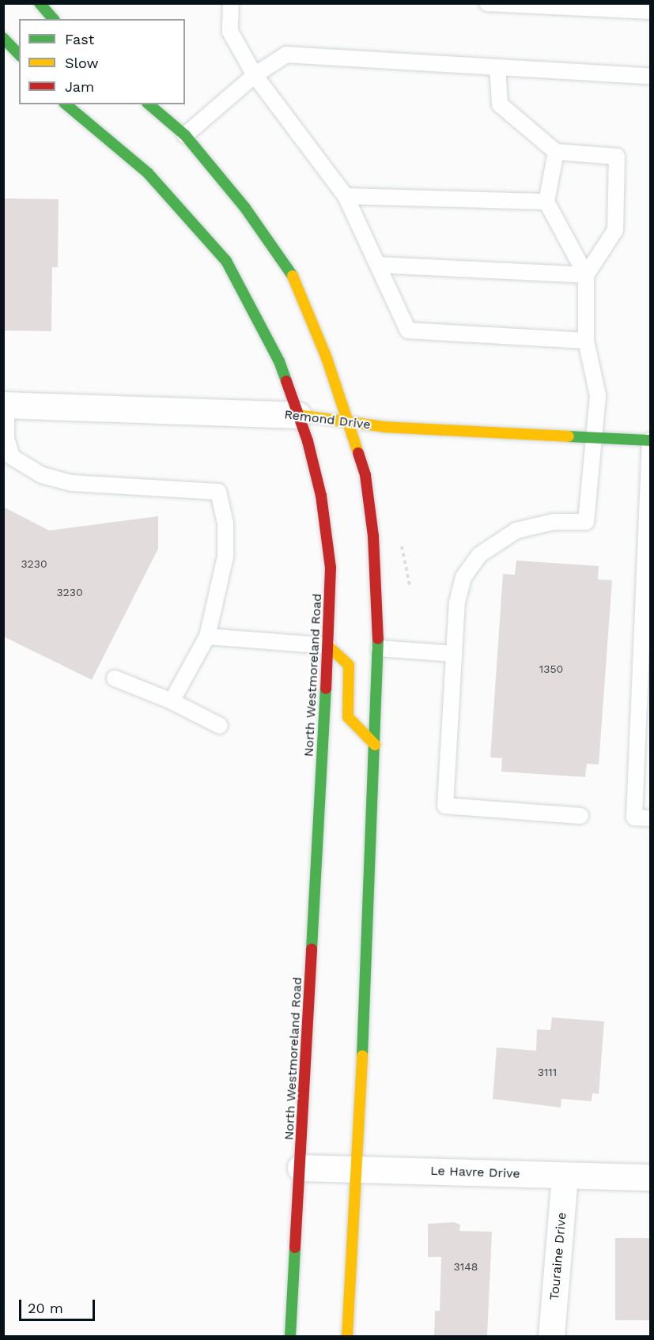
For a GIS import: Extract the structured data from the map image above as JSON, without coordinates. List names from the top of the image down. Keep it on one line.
{"streets":{"main road":["Remond Drive","North Westmoreland Road"],"street":["Le Havre Drive","Touraine Drive"]},"crossings":[["Remond Drive","North Westmoreland Road"],["North Westmoreland Road","Le Havre Drive"],["Le Havre Drive","Touraine Drive"]],"house_numbers":["3230","3230","1350","3111","3148"],"legend":["Fast","Slow","Jam"],"scale_bar":"20 m"}
